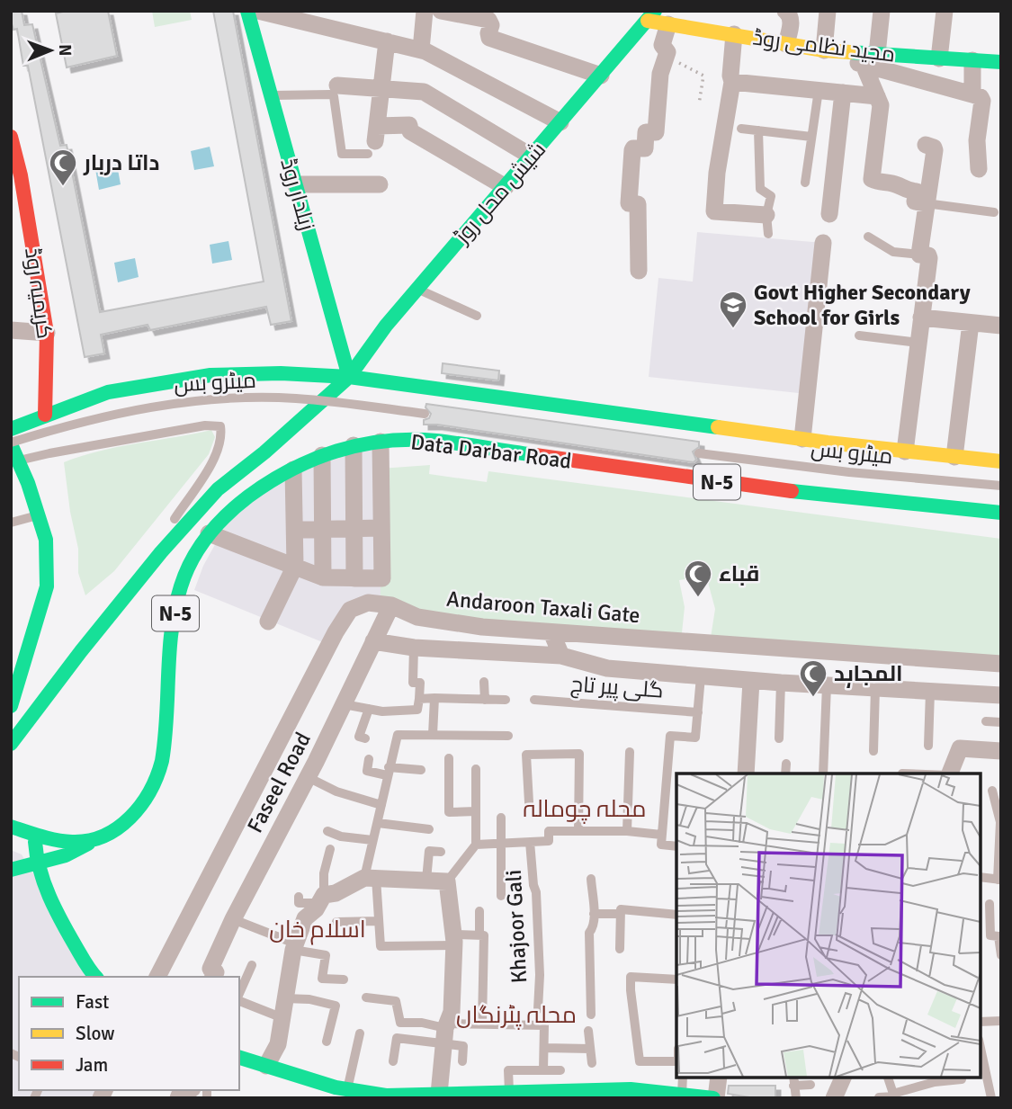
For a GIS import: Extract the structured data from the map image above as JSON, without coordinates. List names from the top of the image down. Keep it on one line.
{"streets":{"main road":["مجید نظامی روڈ","شیش محل روڑ","زیلدار روڈ","کریمیہ روڈ","Data Darbar Road","N-5"],"street":["Andaroon Taxali Gate","Faseel Road"],"lane":["میٹرو بس","گلی پیر تاج","Khajoor Gali"]},"crossings":[["مجید نظامی روڈ","شیش محل روڑ"],["شیش محل روڑ","زیلدار روڈ"],["Andaroon Taxali Gate","Faseel Road"]],"districts":["محلہ چومالہ","اسلام خان","محلہ پٹرنگاں"],"places":{"mosque":["داتا دربار","قباء","المجاہد"],"school or university":["Govt Higher Secondary School for Girls"]},"legend":["Fast","Slow","Jam"],"north":"right"}
